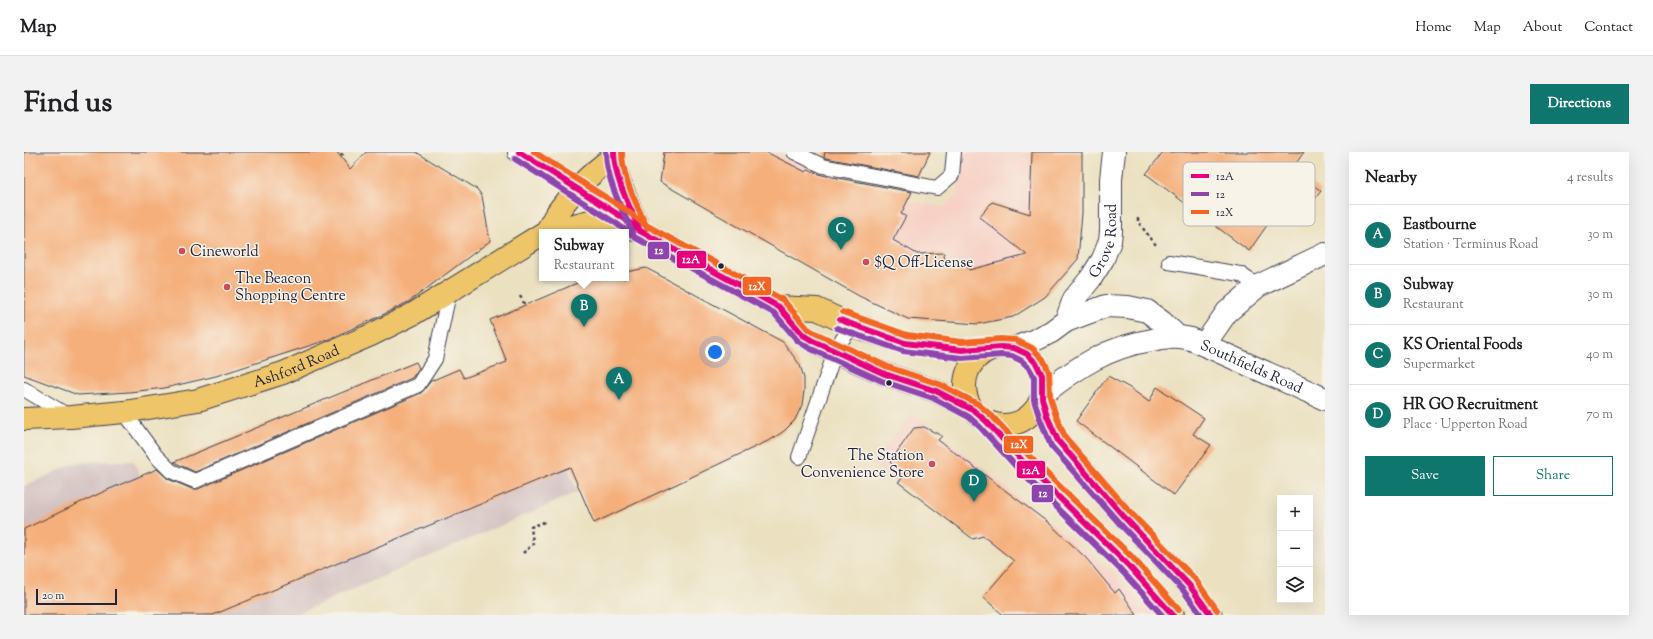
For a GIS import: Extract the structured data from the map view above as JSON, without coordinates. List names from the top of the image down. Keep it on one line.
{"streets":{"main road":["Ashford Road"],"street":["Grove Road","Southfields Road"]},"crossings":[["Grove Road","Southfields Road"]],"places":["Cineworld","$Q Off-License","The Beacon Shopping Centre","The Station Convenience Store"],"lines":["transit line 12A","transit line 12","transit line 12X"],"legend":["12A","12","12X"],"scale_bar":"20 m","page":{"header":"Map","nav":["Home","Map","About","Contact"],"title":"Find us","buttons":["Directions",["Save","Share"]],"heading":["Nearby","4 results"],"list":[{"mark":"A","name":"Eastbourne","note":"Station · Terminus Road","value":"30 m"},{"mark":"B","name":"Subway","note":"Restaurant","value":"30 m"},{"mark":"C","name":"KS Oriental Foods","note":"Supermarket","value":"40 m"},{"mark":"D","name":"HR GO Recruitment","note":"Place · Upperton Road","value":"70 m"}],"pins":["C","B","A","D"],"popup":["Subway","Restaurant"],"map_buttons":["+","−"],"scale":"20 m"}}
